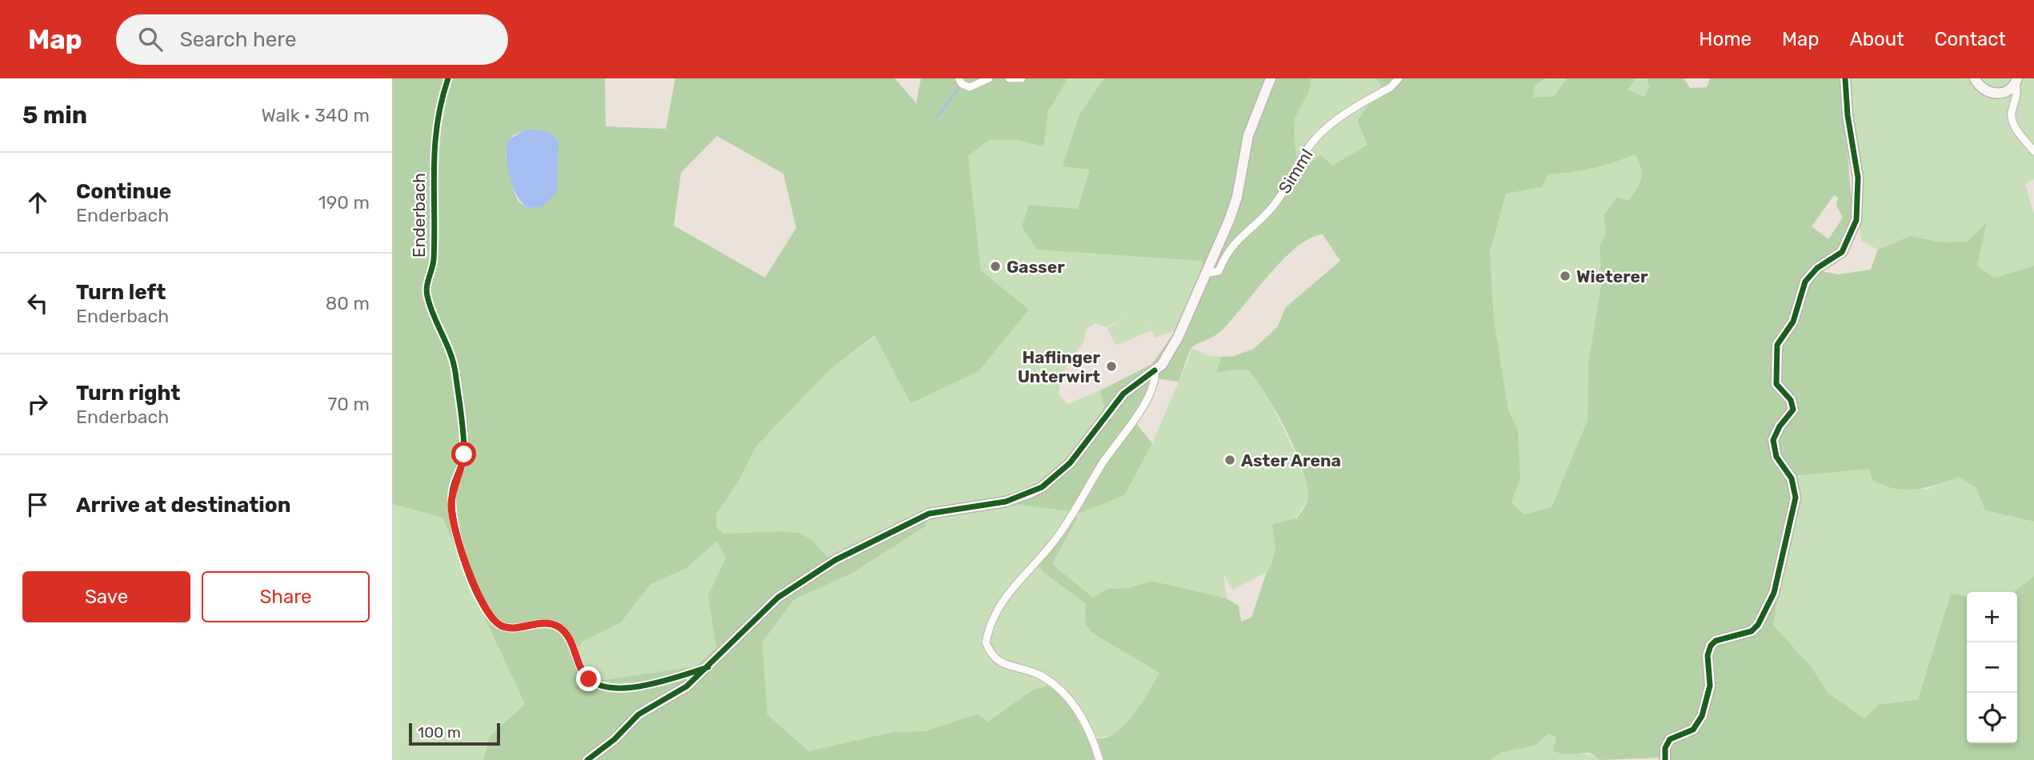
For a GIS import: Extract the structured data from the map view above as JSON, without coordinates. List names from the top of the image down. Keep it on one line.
{"streets":{"street":["Simml","Enderbach"]},"places":["Gasser","Wieterer","Haflinger Unterwirt","Aster Arena"],"scale_bar":"100 m","page":{"header":"Map","search":"Search here","nav":["Home","Map","About","Contact"],"heading":["5 min","Walk · 340 m"],"list":[["Continue","Enderbach","190 m"],["Turn left","Enderbach","80 m"],["Turn right","Enderbach","70 m"],"Arrive at destination"],"buttons":["Save","Share"],"map_buttons":["+","−"],"scale":"100 m"}}
